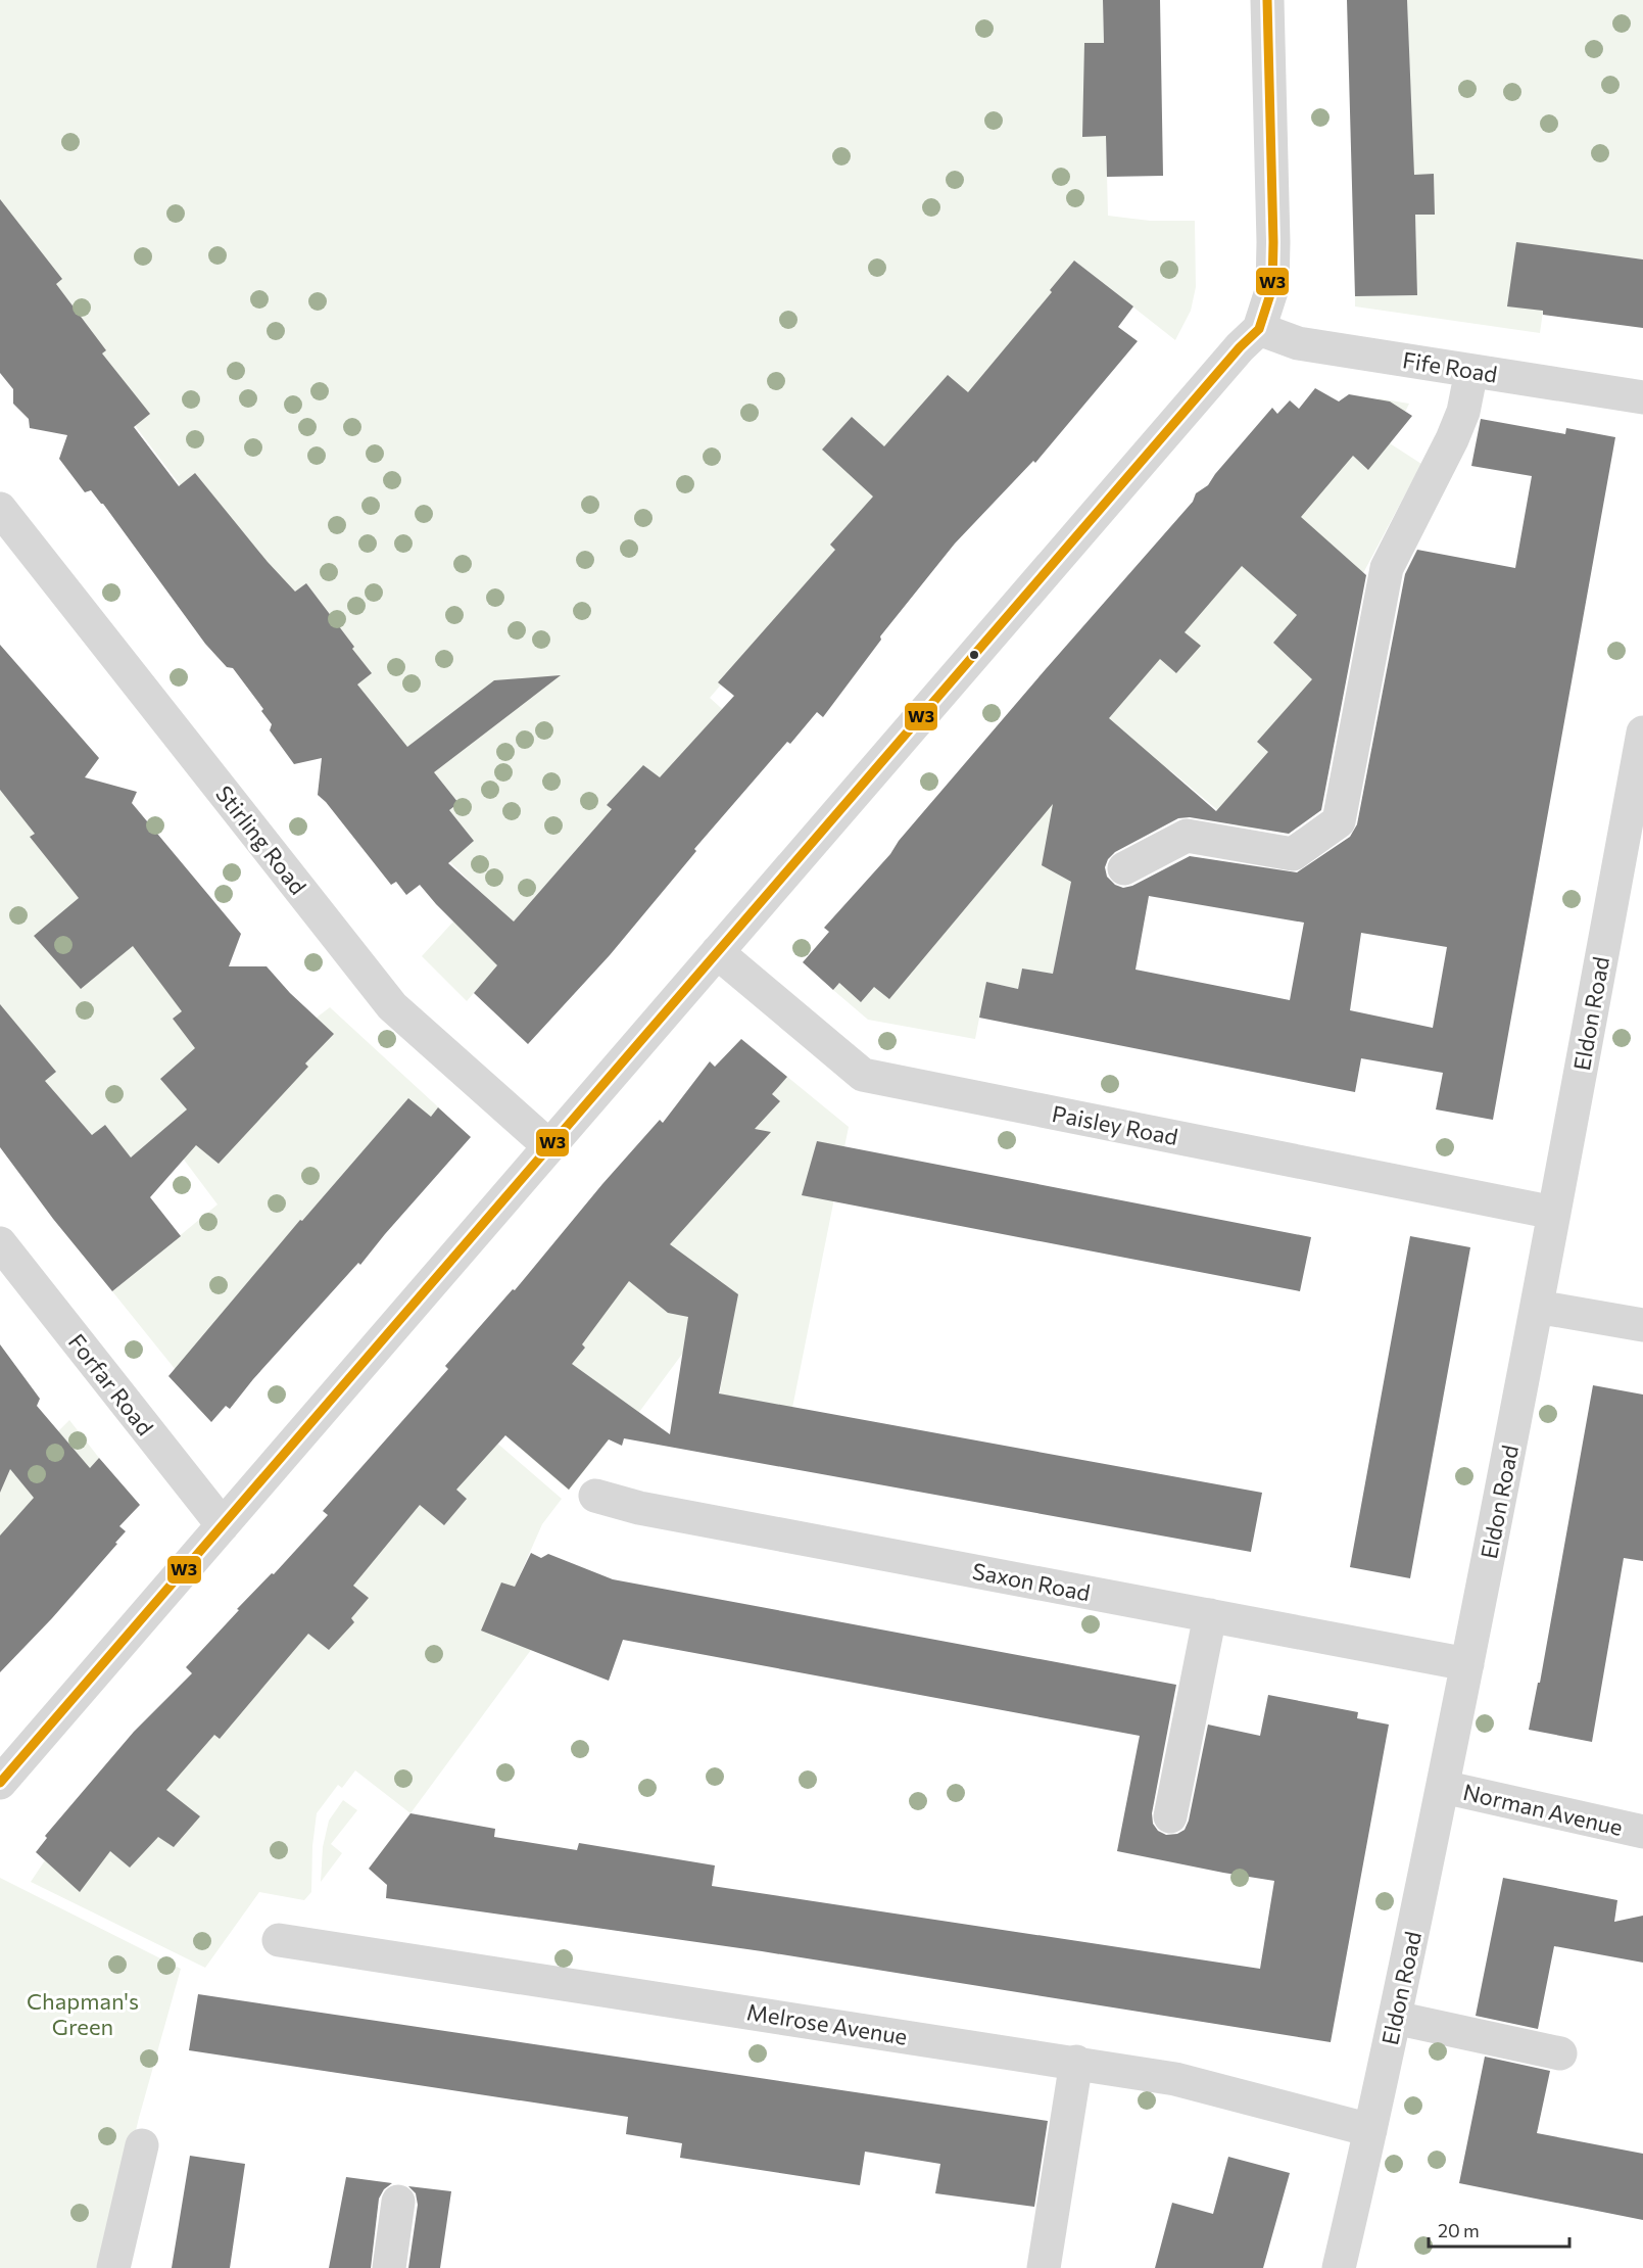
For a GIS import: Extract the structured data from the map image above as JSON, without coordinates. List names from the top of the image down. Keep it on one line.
{"streets":{"street":["Fife Road","Stirling Road","Eldon Road","Paisley Road","Forfar Road","Saxon Road","Norman Avenue","Melrose Avenue"]},"crossings":[["Eldon Road","Paisley Road"],["Eldon Road","Saxon Road"],["Eldon Road","Norman Avenue"],["Eldon Road","Melrose Avenue"]],"parks":["Chapman's Green"],"lines":["transit line W3"],"scale_bar":"20 m"}
